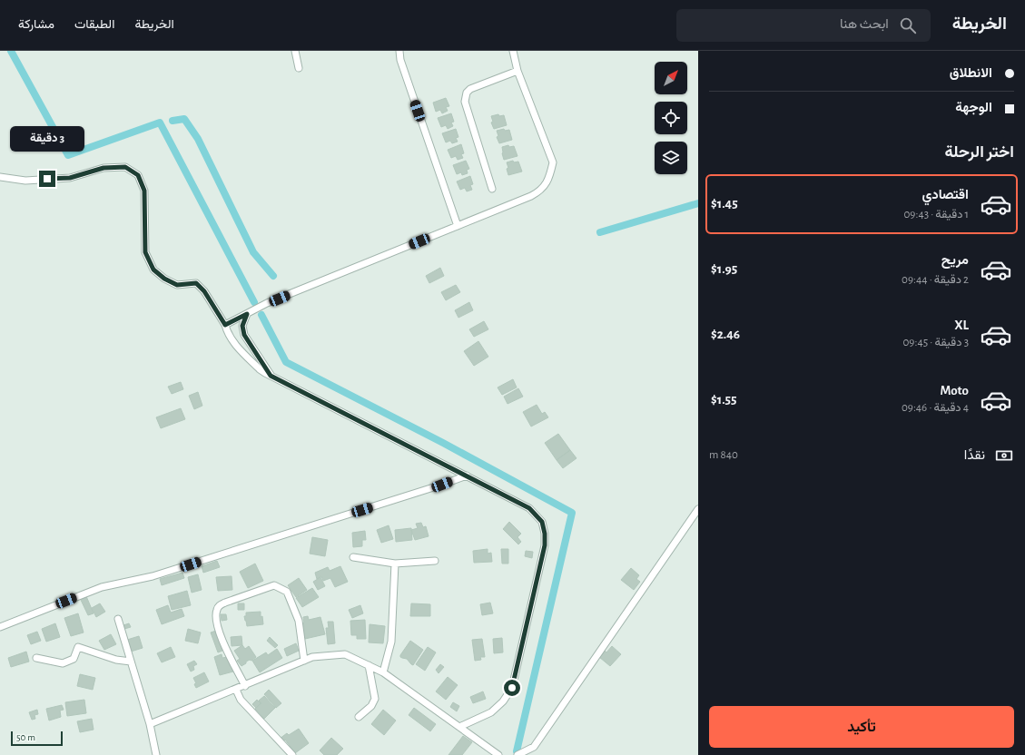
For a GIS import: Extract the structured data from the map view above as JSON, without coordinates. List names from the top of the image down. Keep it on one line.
{"scale_bar":"50 m","north":"top right","page":{"header":"الخريطة","search":"ابحث هنا","nav":["الخريطة","الطبقات","مشاركة"],"banner":["الانطلاق","الوجهة"],"bubble":"3 دقيقة","heading":"اختر الرحلة","list":[{"name":"اقتصادي","note":"1 دقيقة · 09:43","value":"$1.45"},{"name":"مريح","note":"2 دقيقة · 09:44","value":"$1.95"},{"name":"XL","note":"3 دقيقة · 09:45","value":"$2.46"},{"name":"Moto","note":"4 دقيقة · 09:46","value":"$1.55"}],"pay":["نقدًا","840 m"],"buttons":"تأكيد","scale":"50 m"}}
